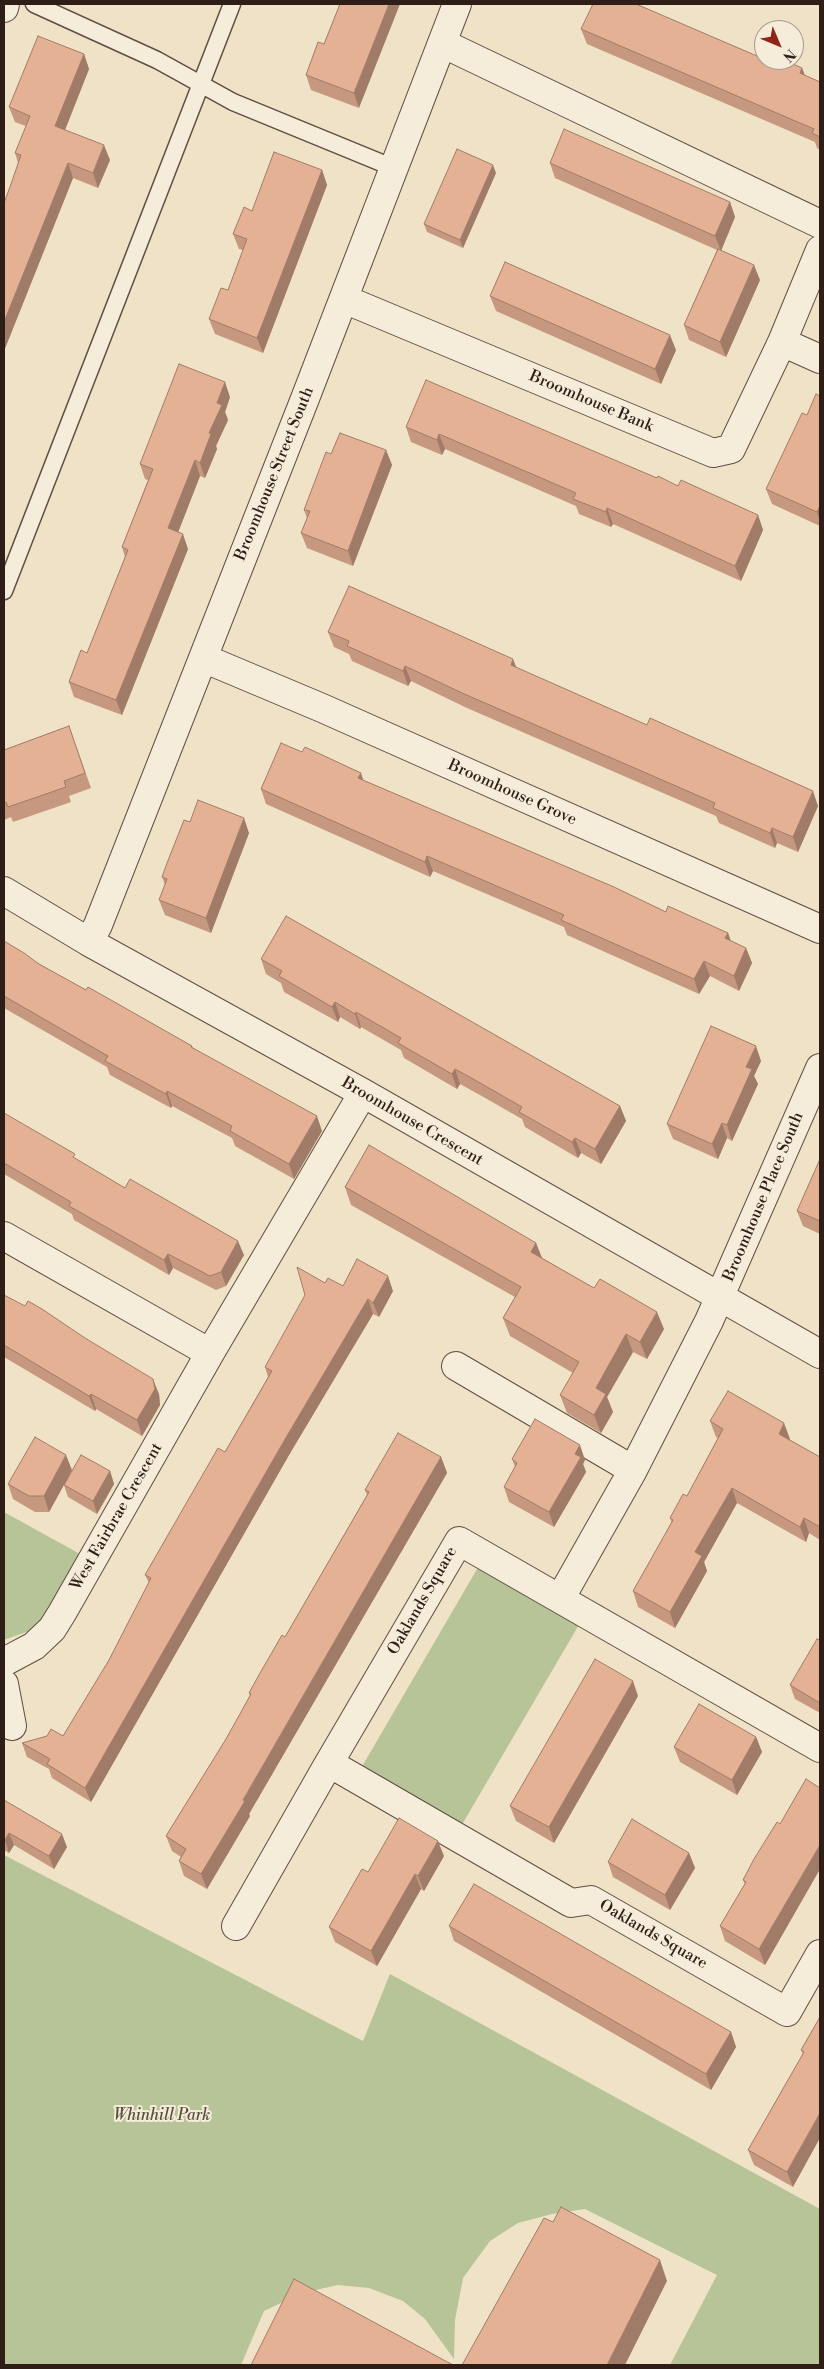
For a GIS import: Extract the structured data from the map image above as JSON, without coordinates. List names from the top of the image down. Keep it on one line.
{"streets":{"street":["Broomhouse Bank","Broomhouse Street South","Broomhouse Grove","Broomhouse Crescent","Broomhouse Place South","West Fairbrae Crescent","Oaklands Square"]},"crossings":[["Broomhouse Bank","Broomhouse Street South"],["Broomhouse Street South","Broomhouse Grove"],["Broomhouse Street South","Broomhouse Crescent"],["Broomhouse Crescent","Broomhouse Place South"],["Broomhouse Crescent","West Fairbrae Crescent"]],"parks":["Whinhill Park"],"north":"bottom right"}
